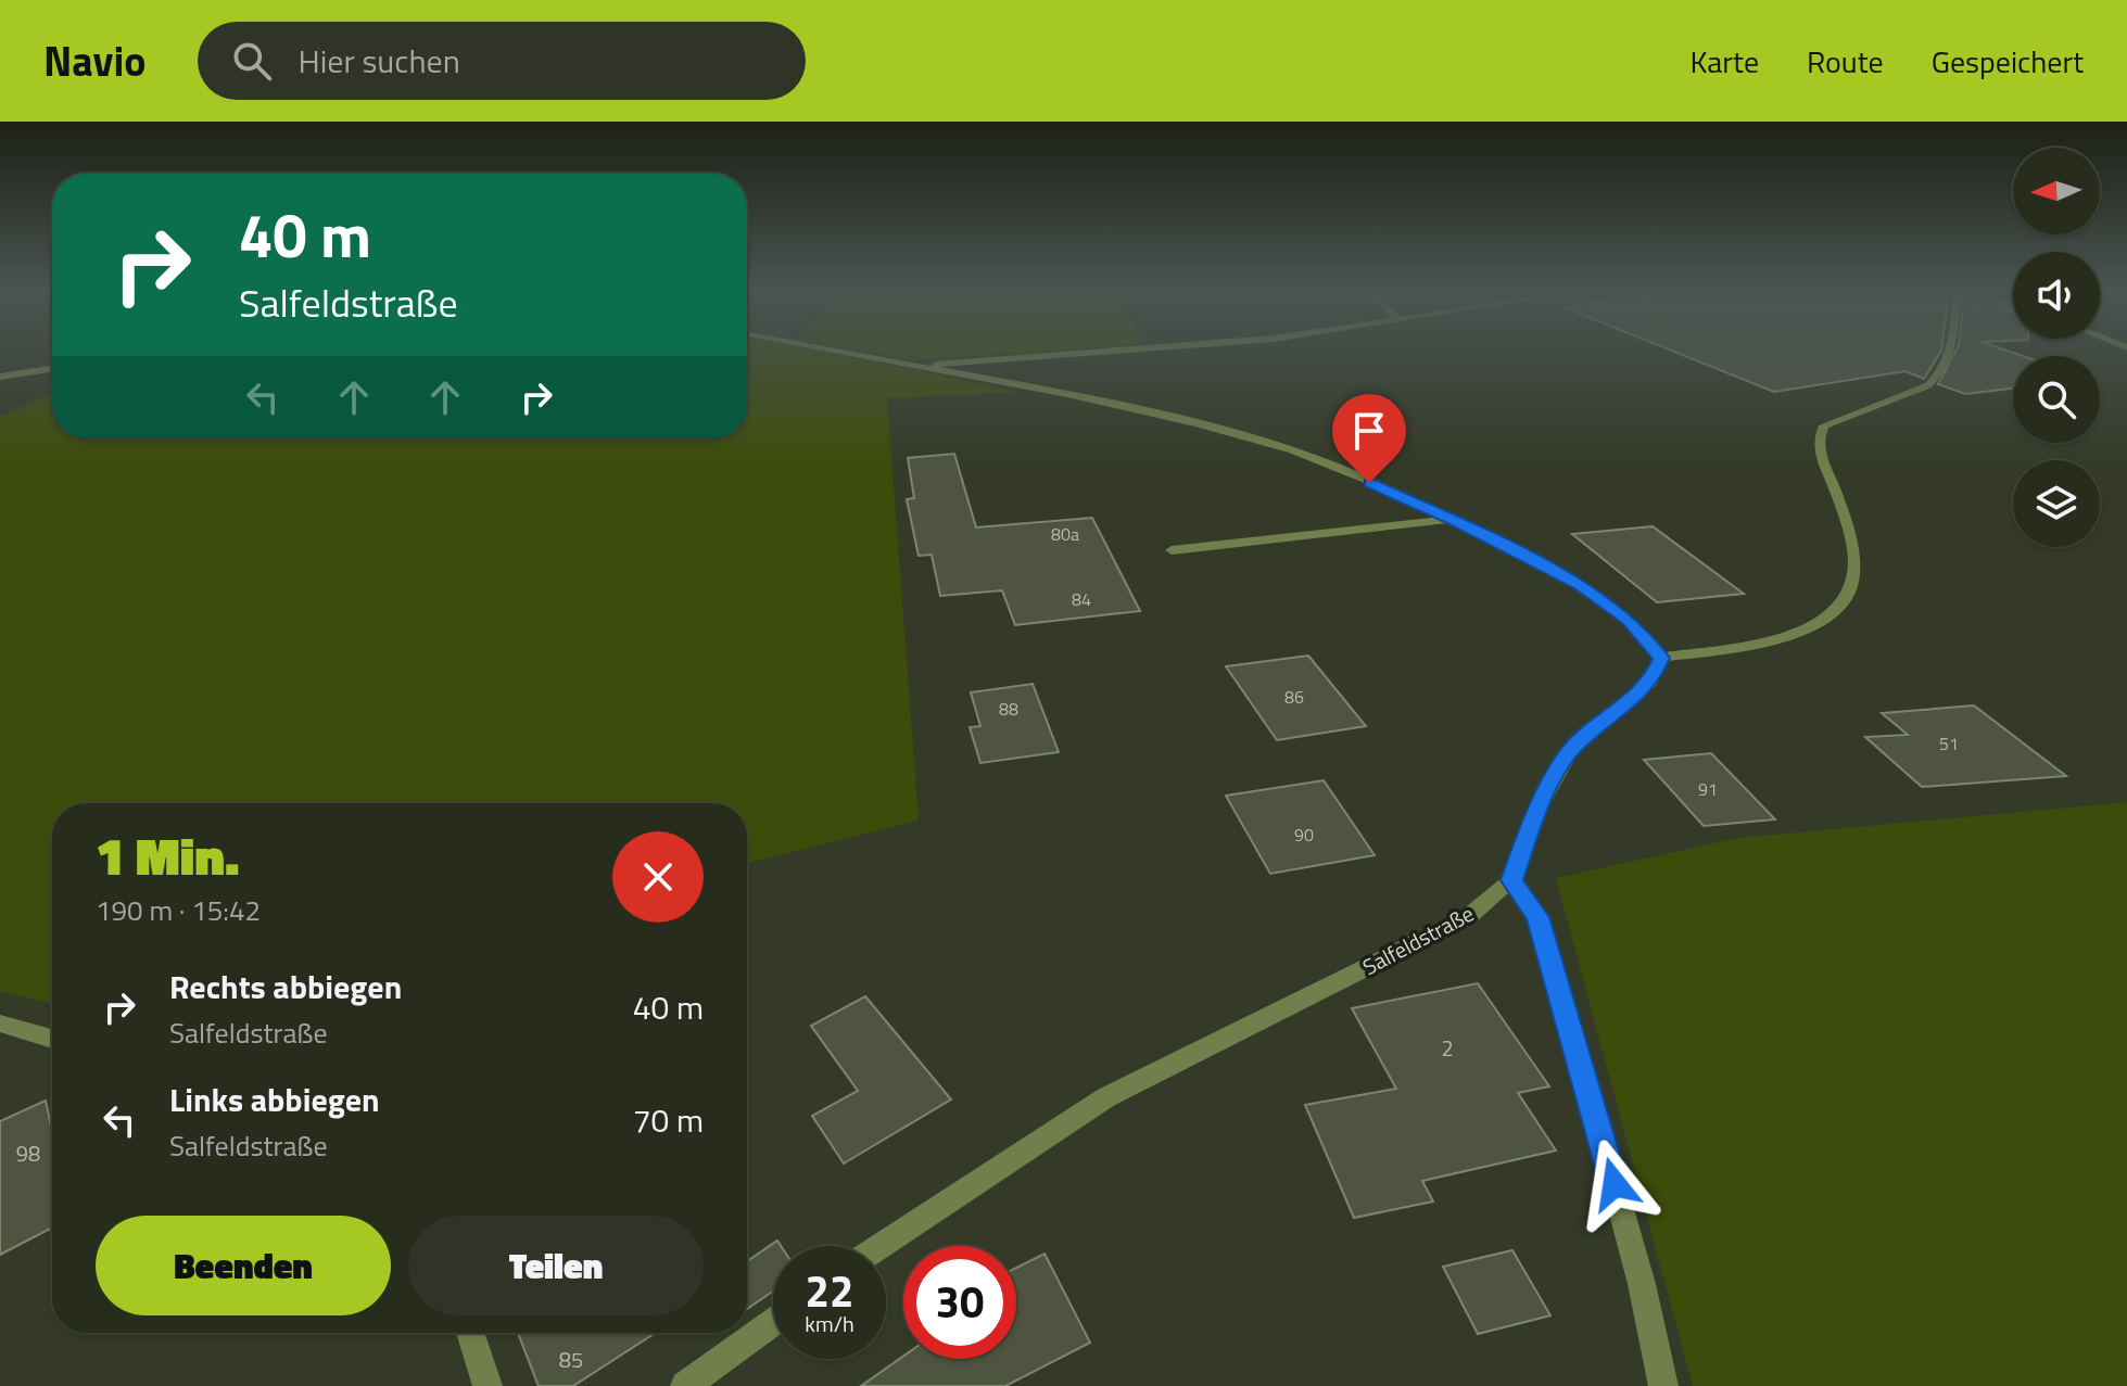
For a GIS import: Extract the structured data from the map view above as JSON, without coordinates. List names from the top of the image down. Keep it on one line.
{"streets":{"street":["Salfeldstraße"]},"house_numbers":["80a","84","86","88","51","91","90","2","98","85"],"north":"left","page":{"header":"Navio","search":"Hier suchen","nav":["Karte","Route","Gespeichert"],"turn":["40 m","Salfeldstraße"],"heading":["1 Min.","190 m · 15:42"],"list":[{"name":"Rechts abbiegen","note":"Salfeldstraße","value":"40 m"},{"name":"Links abbiegen","note":"Salfeldstraße","value":"70 m"}],"buttons":["Beenden","Teilen"],"speed":"22 km/h","limit":"30"}}
